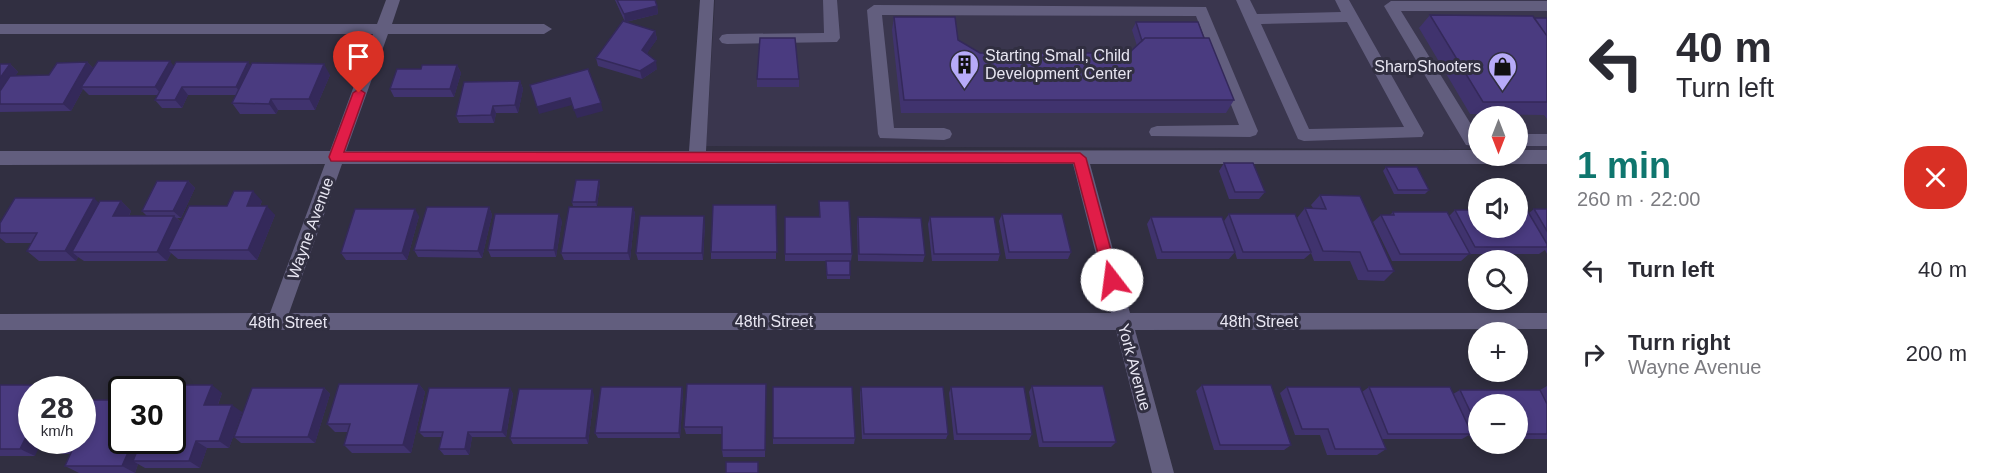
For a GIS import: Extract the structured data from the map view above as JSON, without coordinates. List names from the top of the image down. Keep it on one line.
{"streets":{"street":["Wayne Avenue","48th Street","York Avenue"]},"crossings":[["Wayne Avenue","48th Street"],["48th Street","York Avenue"]],"places":{"building":["Starting Small, Child Development Center"],"shop":["SharpShooters"]},"north":"bottom","page":{"turn":["40 m","Turn left"],"map_buttons":["+","−"],"heading":["1 min","260 m · 22:00"],"list":[{"name":"Turn left","value":"40 m"},{"name":"Turn right","note":"Wayne Avenue","value":"200 m"}],"speed":"28 km/h","limit":"30"}}
